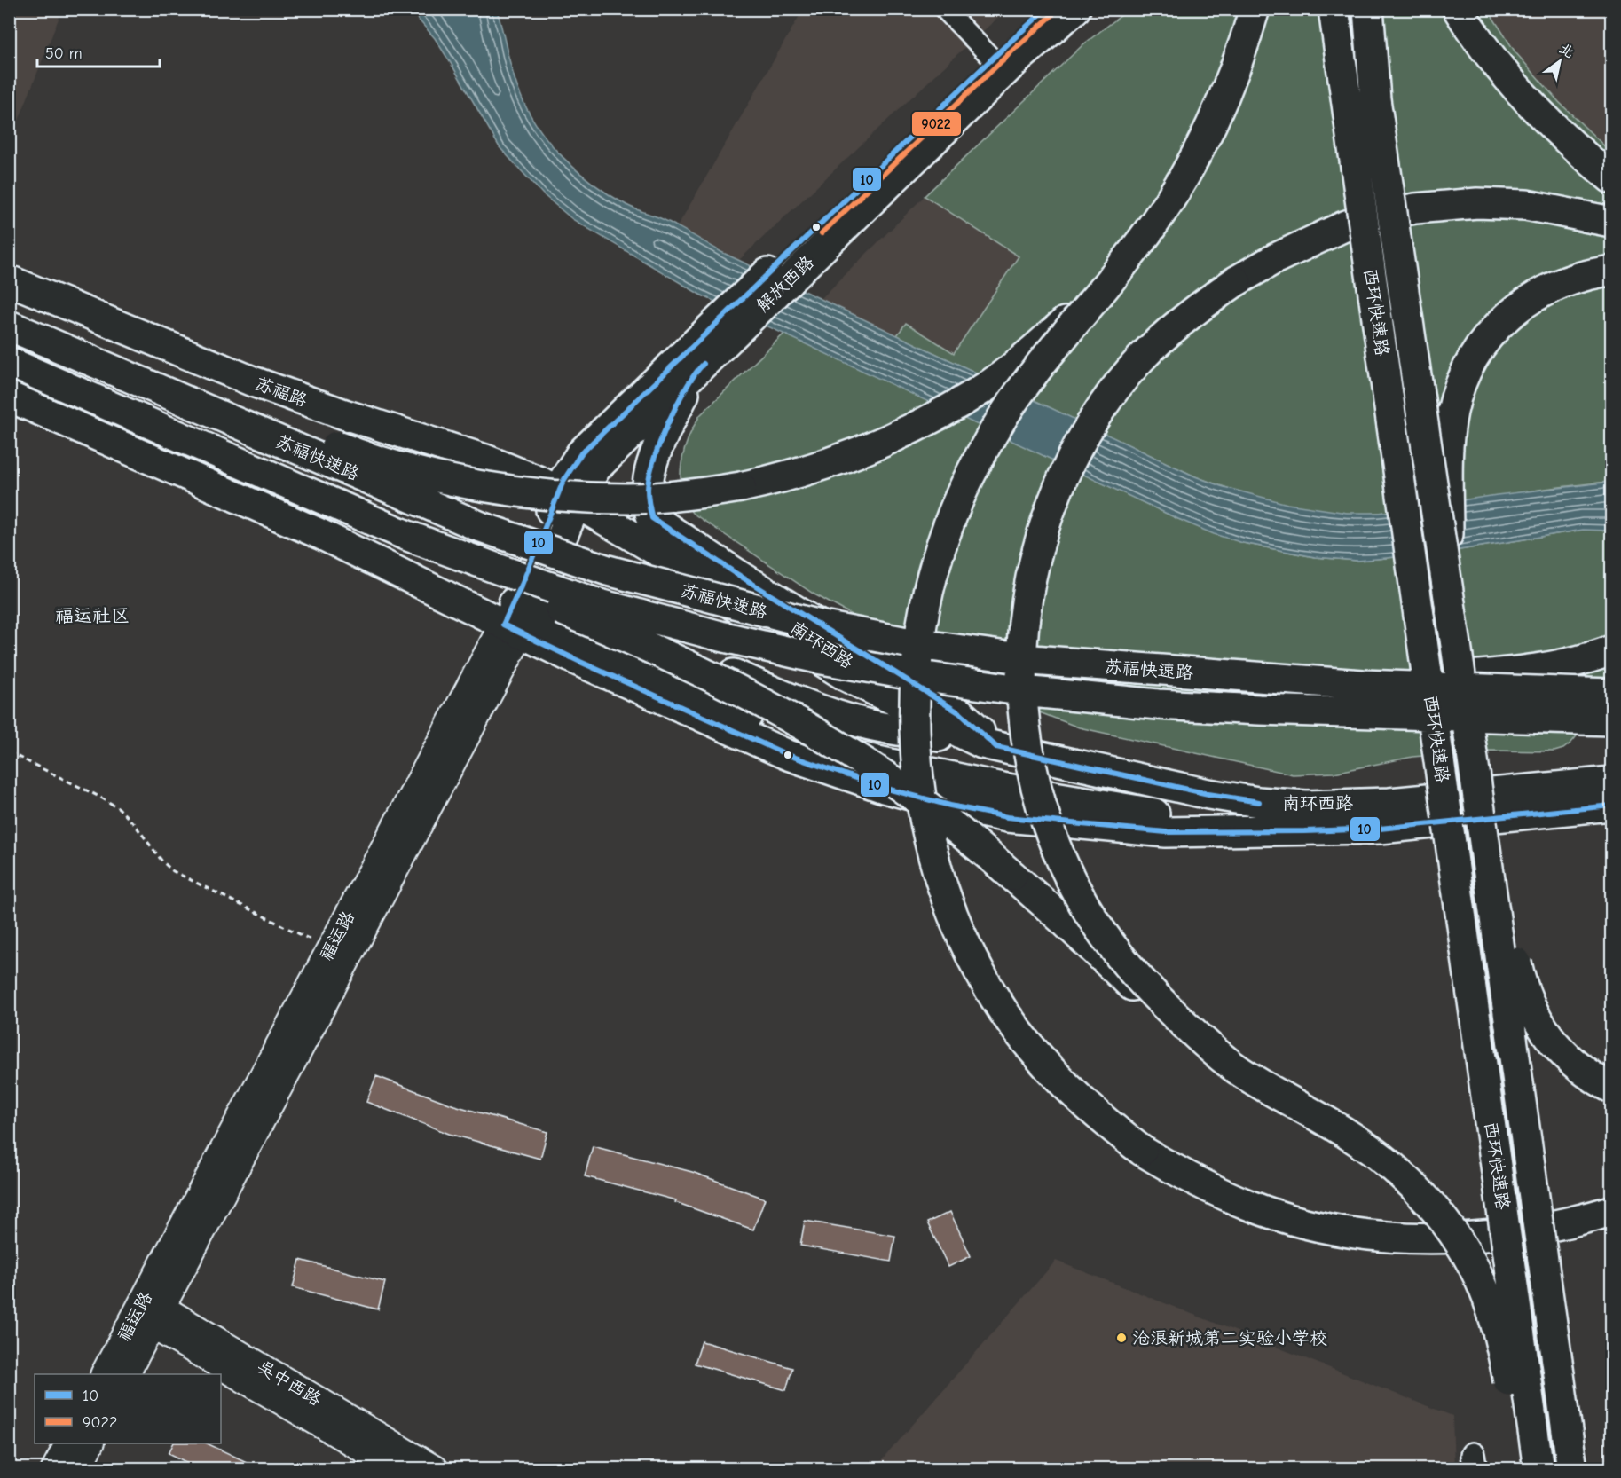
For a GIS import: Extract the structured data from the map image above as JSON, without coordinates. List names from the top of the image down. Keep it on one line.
{"streets":{"main road":["解放西路","西环快速路","苏福路","苏福快速路","南环西路","福运路","吴中西路"]},"crossings":[["解放西路","苏福路"],["解放西路","南环西路"],["解放西路","福运路"],["苏福路","南环西路"],["苏福路","福运路"],["南环西路","福运路"],["福运路","吴中西路"]],"districts":["福运社区"],"places":["沧浪新城第二实验小学校"],"lines":["transit line 10","transit line 9022"],"legend":["10","9022"],"scale_bar":"50 m","north":"top right"}
